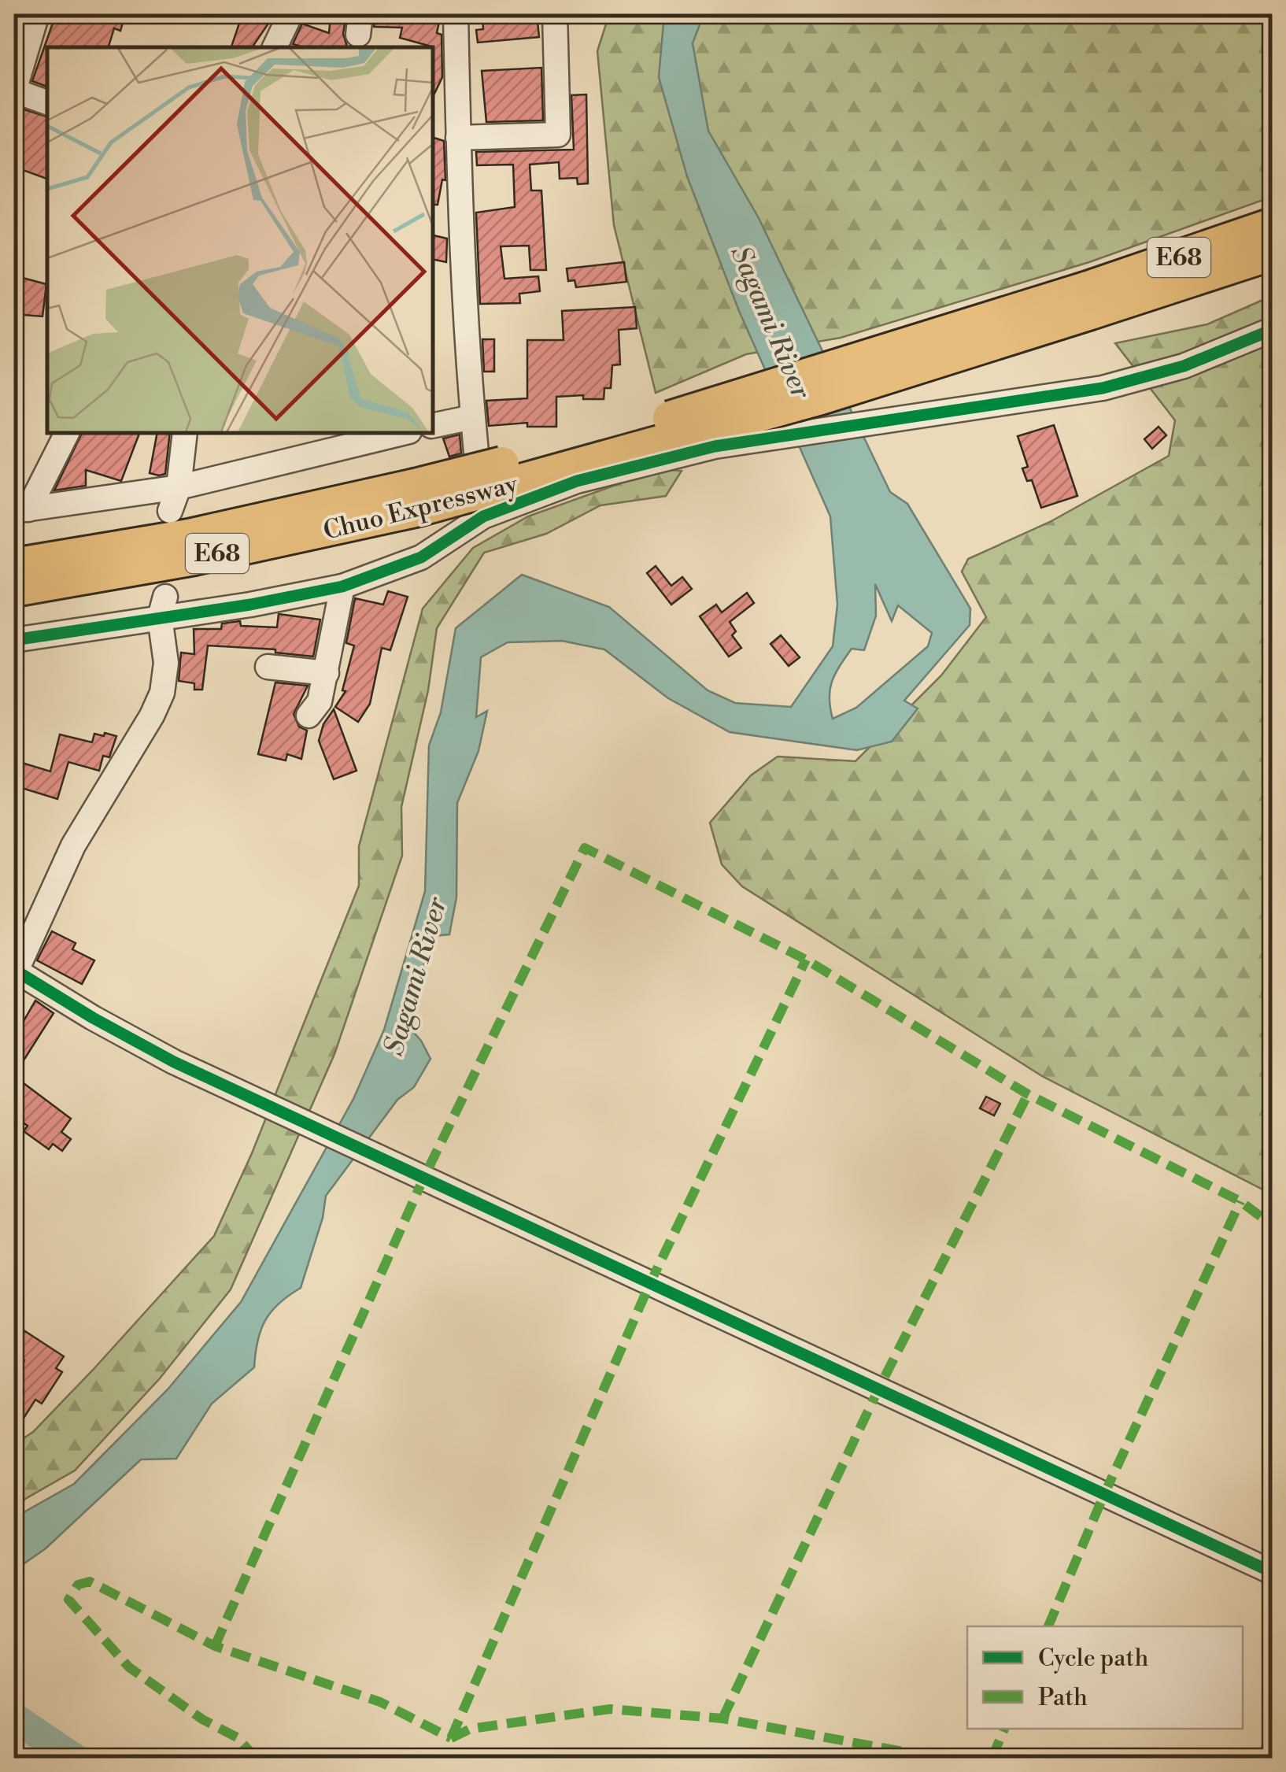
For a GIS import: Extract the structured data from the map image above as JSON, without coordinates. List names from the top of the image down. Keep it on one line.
{"streets":{"highway":["E68","Chuo Expressway"]},"crossings":[["E68","Chuo Expressway"]],"water":["Sagami River"],"legend":["Cycle path","Path"]}
